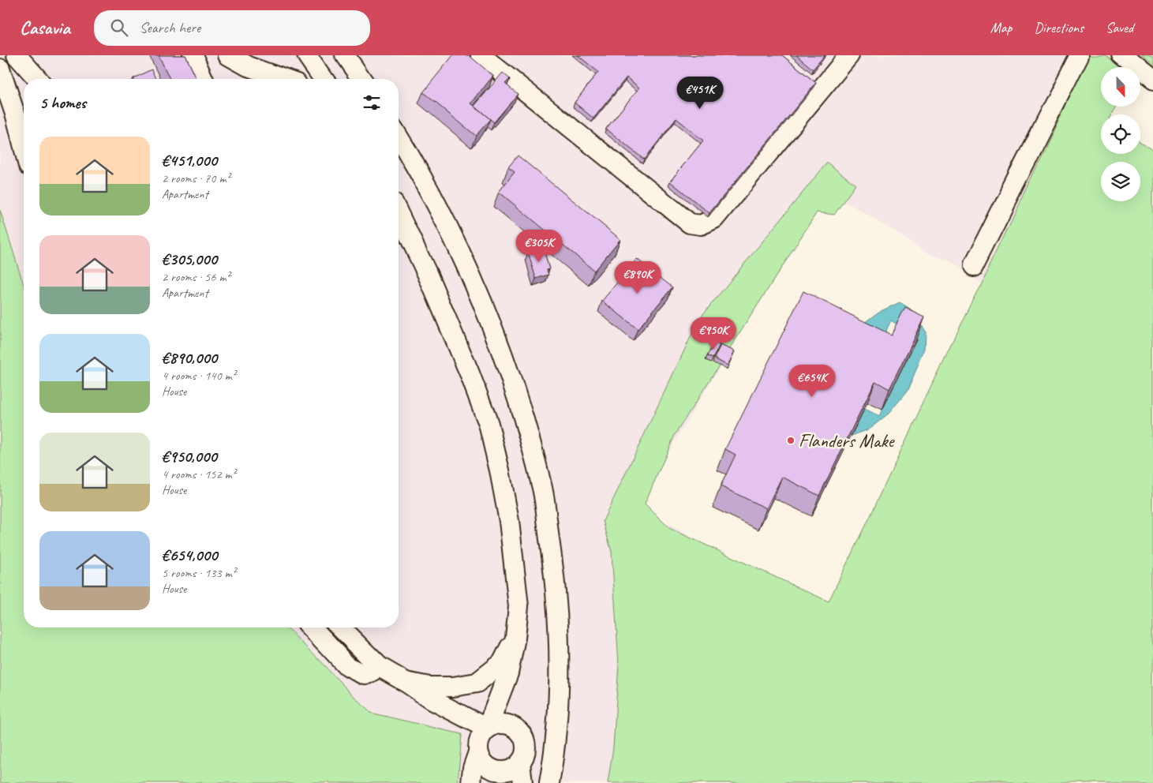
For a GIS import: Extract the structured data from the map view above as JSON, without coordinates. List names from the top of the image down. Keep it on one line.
{"places":["Flanders Make"],"north":"bottom","page":{"header":"Casavia","search":"Search here","nav":["Map","Directions","Saved"],"price":["€451K","€305K","€890K","€950K","€654K"],"heading":"5 homes","list":[{"name":"€451,000","note":"2 rooms · 70 m² · Apartment"},{"name":"€305,000","note":"2 rooms · 56 m² · Apartment"},{"name":"€890,000","note":"4 rooms · 140 m² · House"},{"name":"€950,000","note":"4 rooms · 152 m² · House"},{"name":"€654,000","note":"5 rooms · 133 m² · House"}]}}
